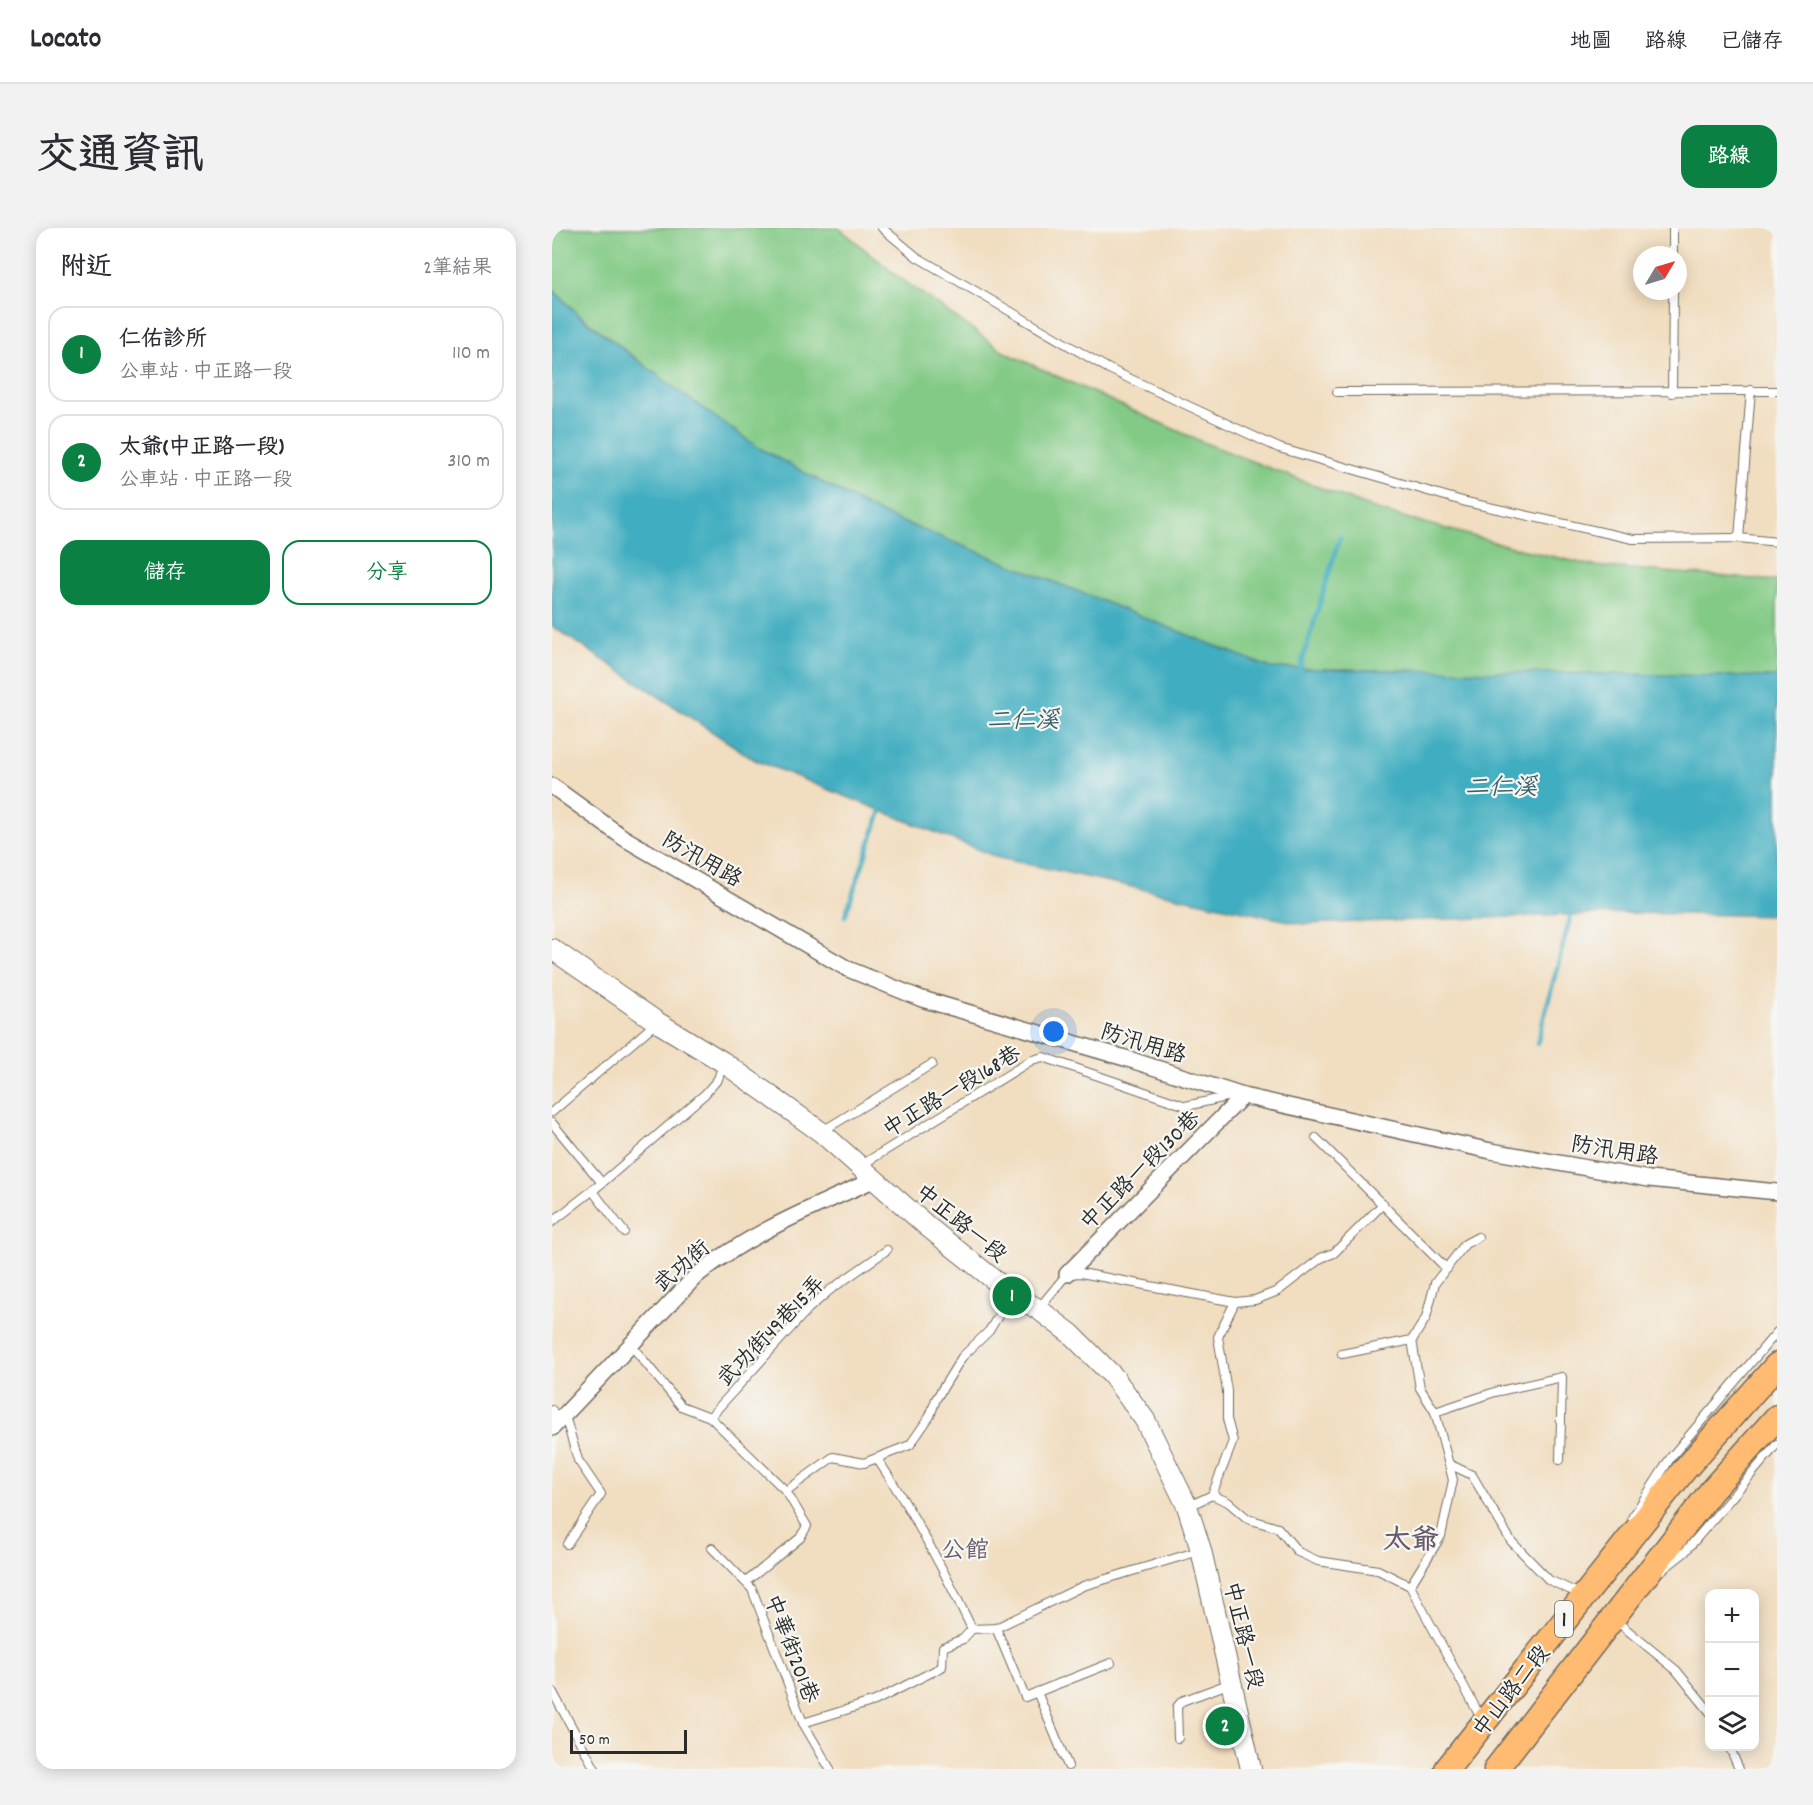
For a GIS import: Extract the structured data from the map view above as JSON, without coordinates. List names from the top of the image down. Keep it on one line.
{"streets":{"main road":["1","中山路二段"],"street":["防汛用路","中正路一段130巷","中正路一段","武功街"],"lane":["中正路一段168巷","武功街49巷15弄","中華街201巷"]},"crossings":[["防汛用路","中正路一段168巷"],["防汛用路","中正路一段130巷"],["中正路一段168巷","中正路一段130巷"],["中正路一段168巷","中正路一段"],["中正路一段168巷","武功街"],["中正路一段130巷","中正路一段"],["中正路一段","武功街"]],"districts":["太爺","公館"],"water":["二仁溪"],"scale_bar":"50 m","north":"top right","page":{"header":"Locato","nav":["地圖","路線","已儲存"],"title":"交通資訊","buttons":["路線",["儲存","分享"]],"heading":["附近","2筆結果"],"list":[{"mark":"1","name":"仁佑診所","note":"公車站 · 中正路一段","value":"110 m"},{"mark":"2","name":"太爺(中正路一段)","note":"公車站 · 中正路一段","value":"310 m"}],"pins":["1","2"],"map_buttons":["+","−"],"scale":"50 m"}}
